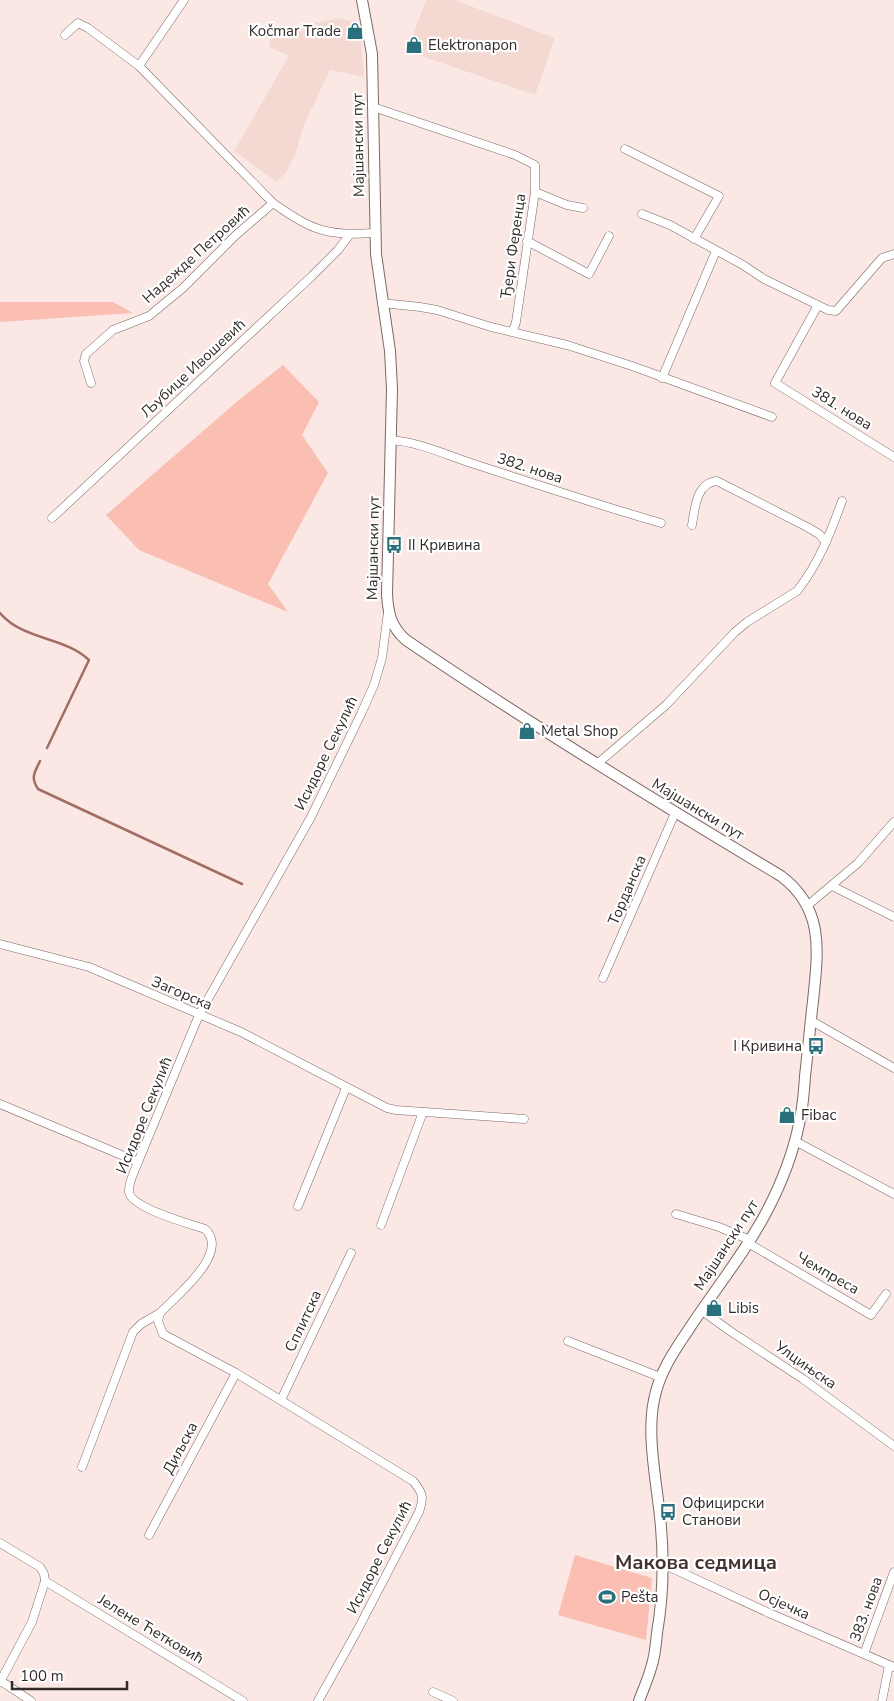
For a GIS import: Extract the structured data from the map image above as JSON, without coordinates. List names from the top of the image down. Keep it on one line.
{"streets":{"street":["Мајшански пут","Ђери Ференца","Надежде Петровић","Љубице Ивошевић","381. нова","382. нова","Исидоре Секулић","Торданска","Загорска","Чемпреса","Сплитска","Улцињска","Диљска","Осјечка","383. нова","Јелене Ћетковић"]},"crossings":[["Мајшански пут","Ђери Ференца"],["Мајшански пут","Надежде Петровић"],["Мајшански пут","382. нова"],["Мајшански пут","Исидоре Секулић"],["Мајшански пут","Торданска"],["Мајшански пут","Чемпреса"],["Мајшански пут","Улцињска"],["Мајшански пут","Осјечка"],["Надежде Петровић","Љубице Ивошевић"],["Исидоре Секулић","Загорска"],["Исидоре Секулић","Сплитска"],["Исидоре Секулић","Диљска"],["Осјечка","383. нова"]],"districts":["Макова седмица"],"places":{"shop":["Kočmar Trade","Elektronapon","Metal Shop","Fibac","Libis"],"bus stop":["II Кривина","I Кривина","Официрски Станови"],"sports":["Pešta"]},"scale_bar":"100 m"}
